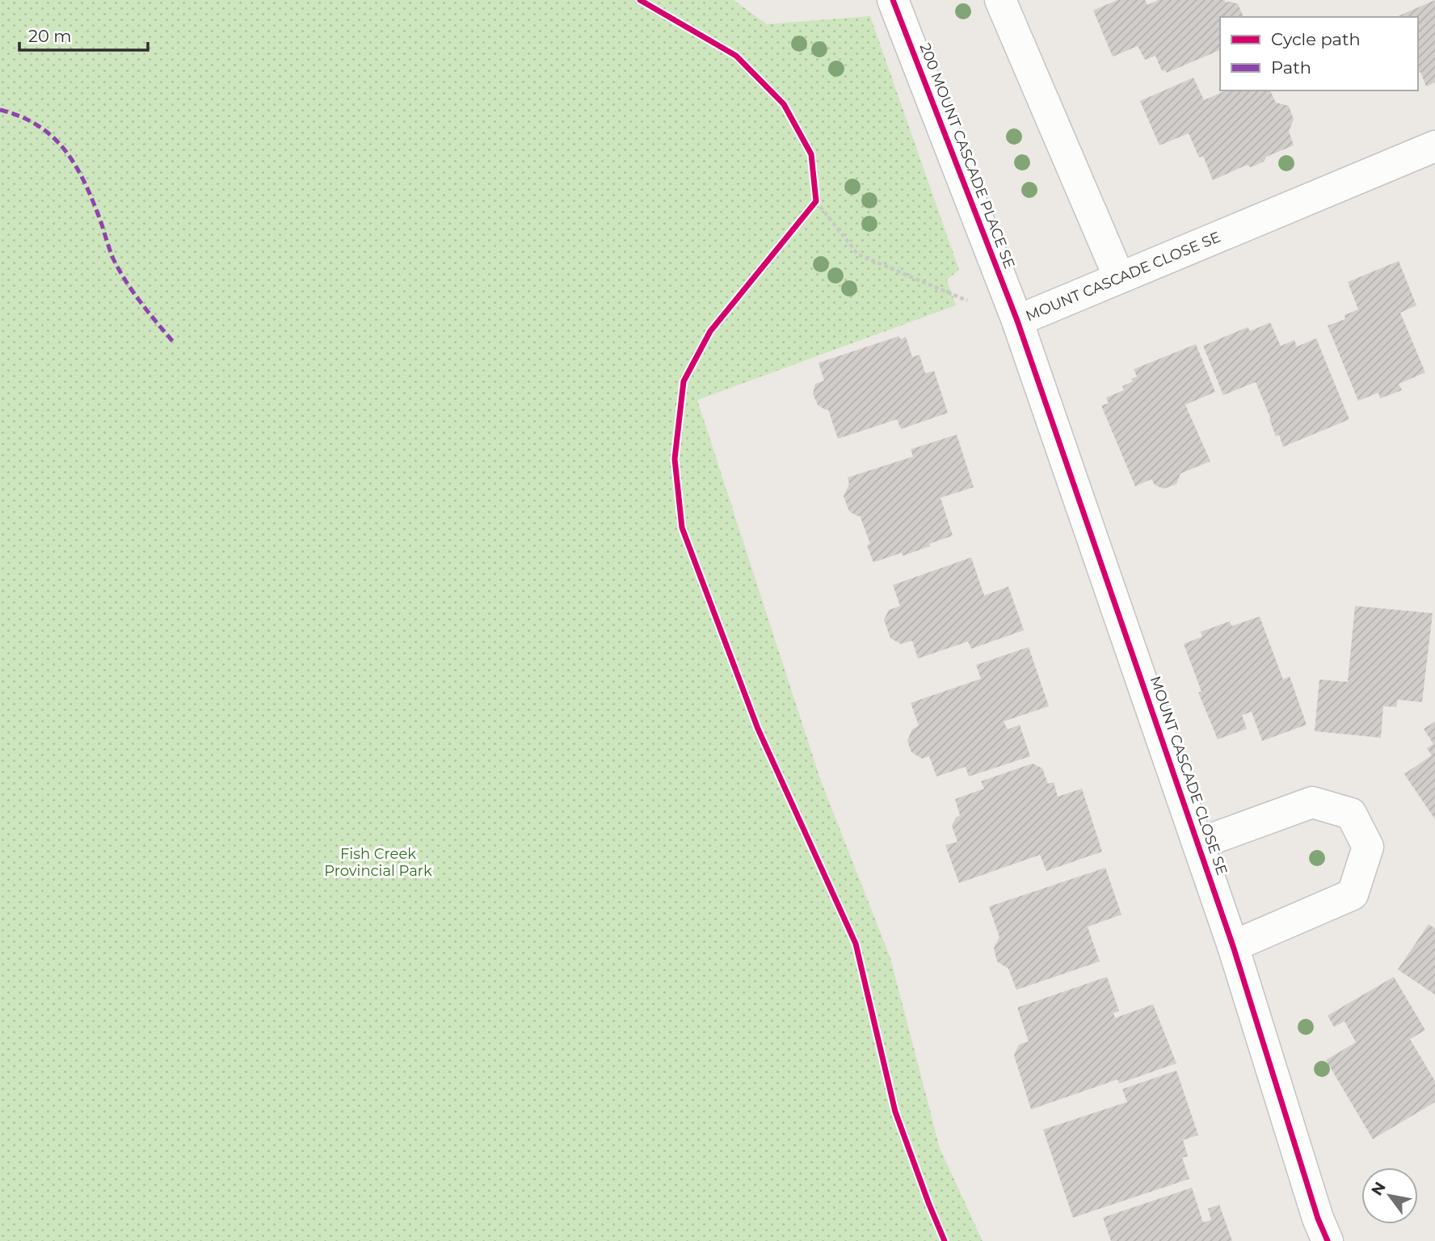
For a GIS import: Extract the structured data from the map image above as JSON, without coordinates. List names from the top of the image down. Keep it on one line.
{"streets":{"street":["200 MOUNT CASCADE PLACE SE","MOUNT CASCADE CLOSE SE"]},"crossings":[["200 MOUNT CASCADE PLACE SE","MOUNT CASCADE CLOSE SE"]],"parks":["Fish Creek Provincial Park"],"legend":["Cycle path","Path"],"scale_bar":"20 m","north":"top left"}
